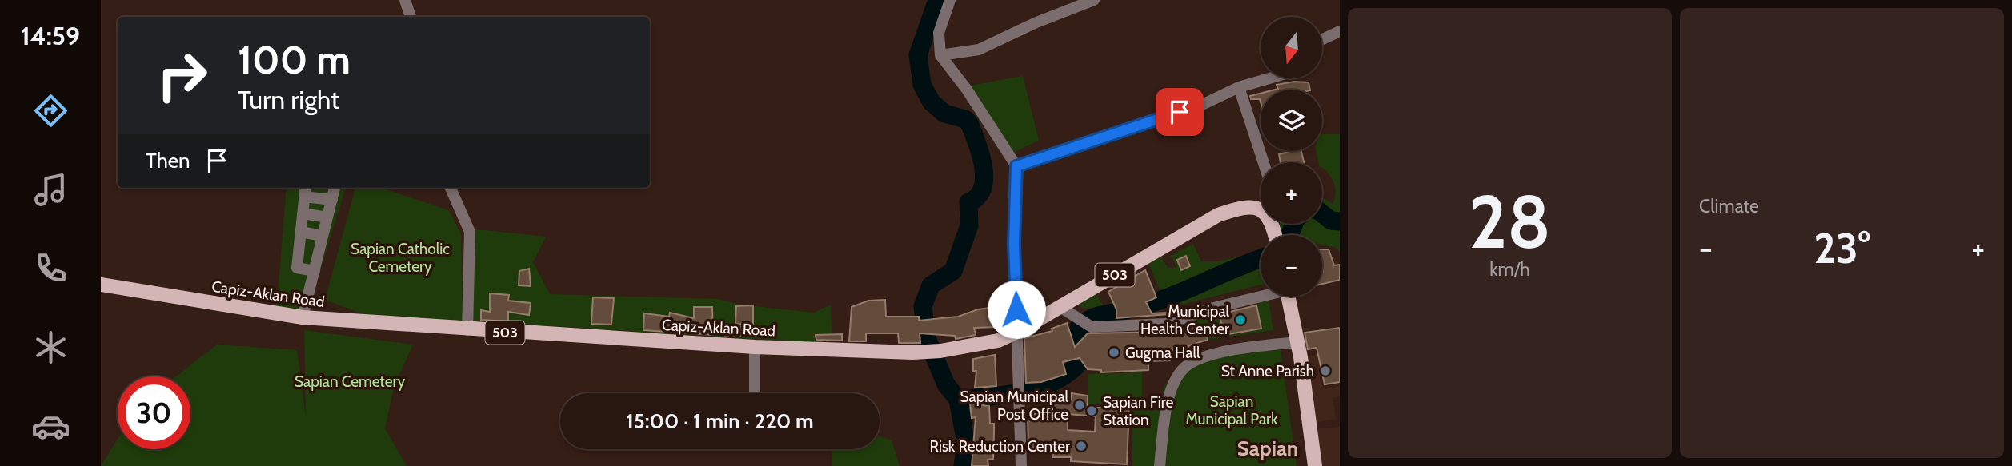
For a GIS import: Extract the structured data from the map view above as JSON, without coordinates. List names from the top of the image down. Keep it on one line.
{"streets":{"main road":["503","Capiz-Aklan Road"]},"districts":["Sapian"],"parks":["Sapian Catholic Cemetery","Sapian Cemetery","Sapian Municipal Park"],"places":["Municipal Health Center","Gugma Hall","St Anne Parish","Sapian Municipal Post Office","Sapian Fire Station","Risk Reduction Center"],"north":"bottom","page":{"tabs":"14:59","tile":[["28","km/h"],"Climate"],"map_buttons":["+","−"],"turn":["100 m","Turn right"],"then":"Then","heat":["−","23°","+"],"limit":"30","trip":"15:00 · 1 min · 220 m"}}
